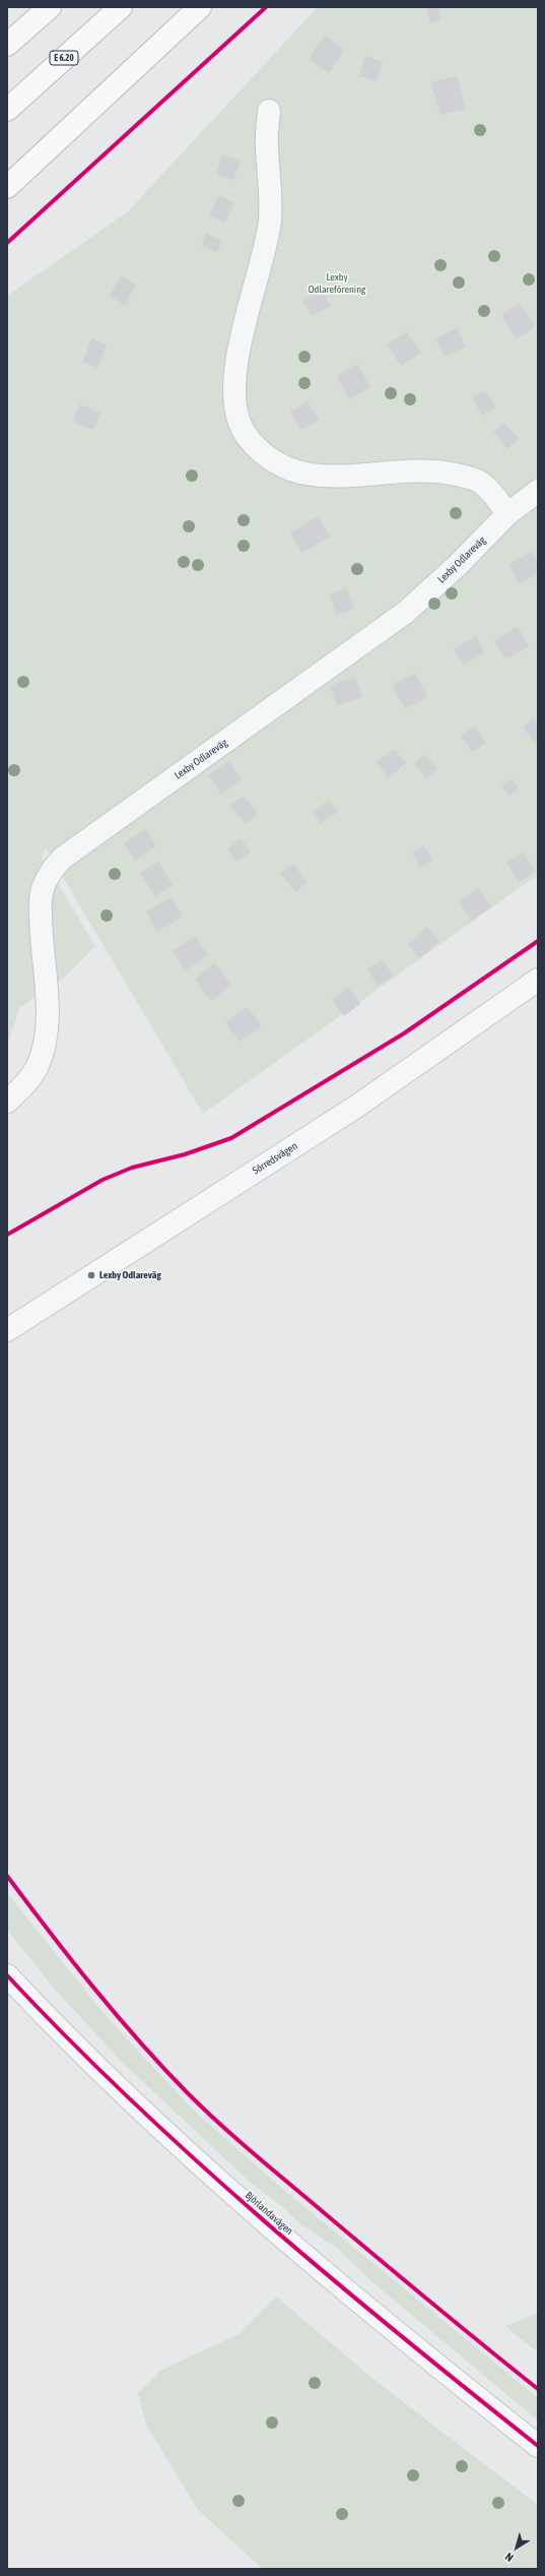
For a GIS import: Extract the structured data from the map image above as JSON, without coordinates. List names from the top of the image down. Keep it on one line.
{"streets":{"highway":["E 6.20"],"street":["Lexby Odlareväg","Sörredsvägen","Björlandavägen"]},"parks":["Lexby Odlareförening"],"places":["Lexby Odlareväg"],"north":"bottom left"}
